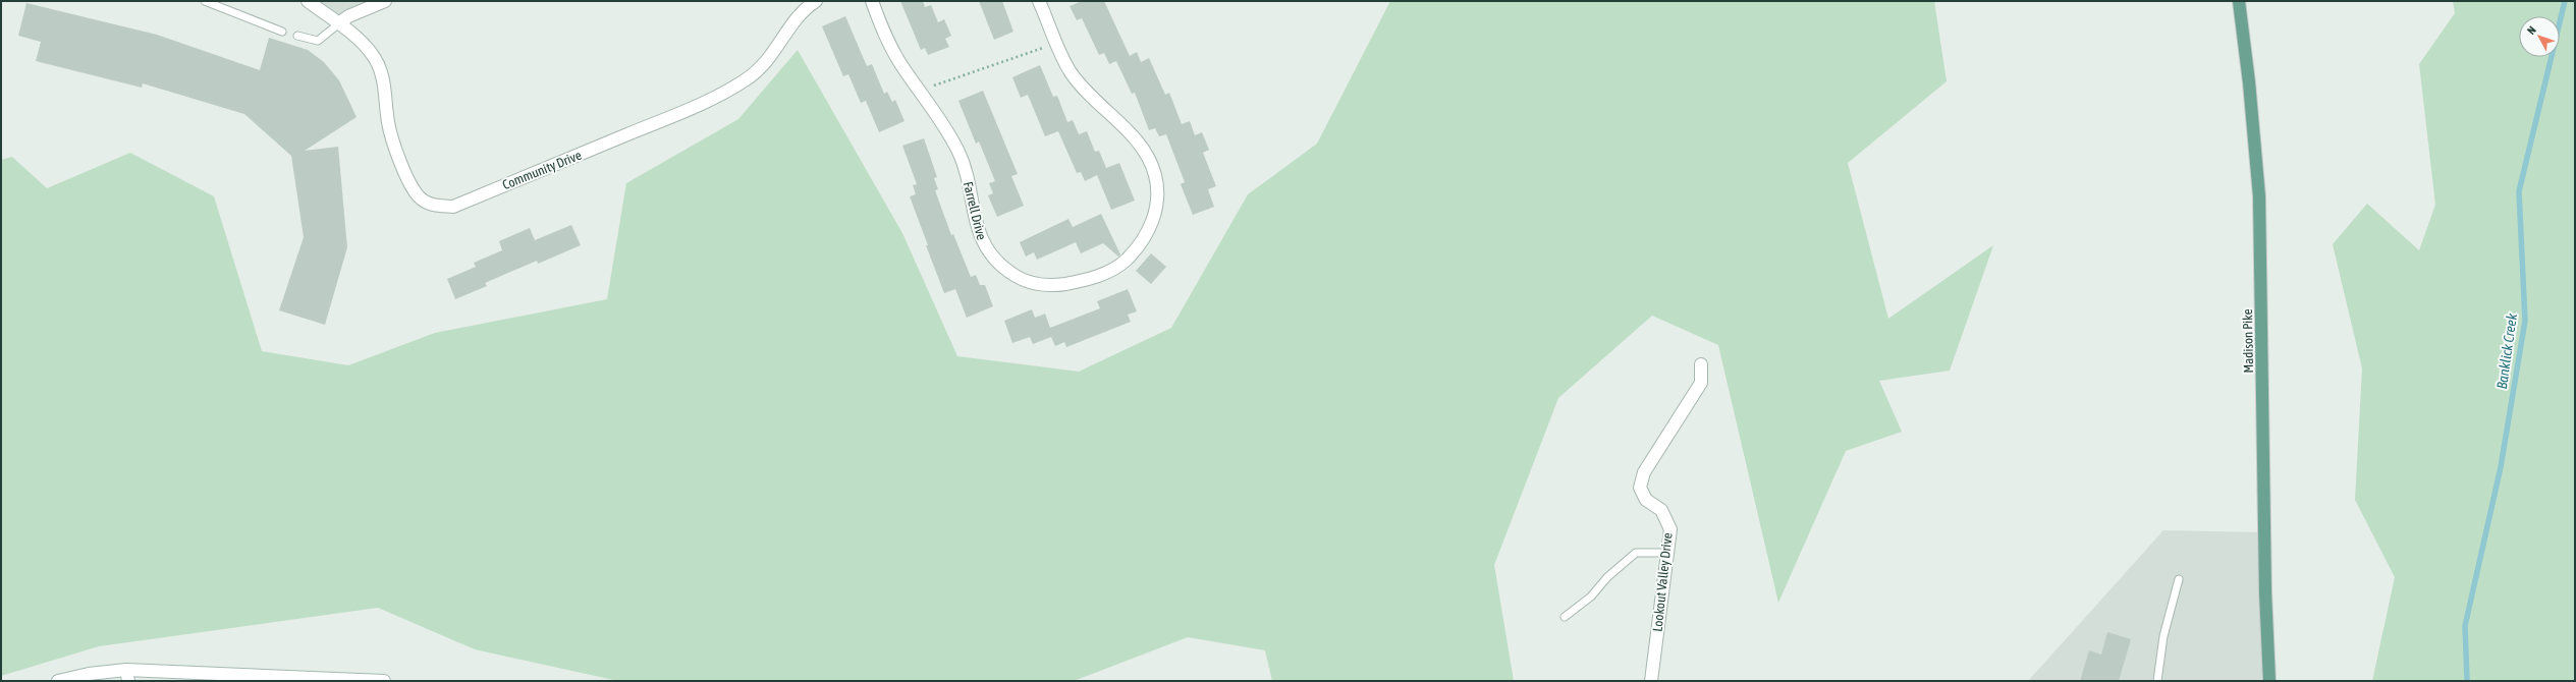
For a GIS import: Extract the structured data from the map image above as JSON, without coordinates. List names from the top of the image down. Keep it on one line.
{"streets":{"main road":["Madison Pike"],"street":["Community Drive","Farrell Drive","Lookout Valley Drive"]},"water":["Banklick Creek"],"north":"top left"}
